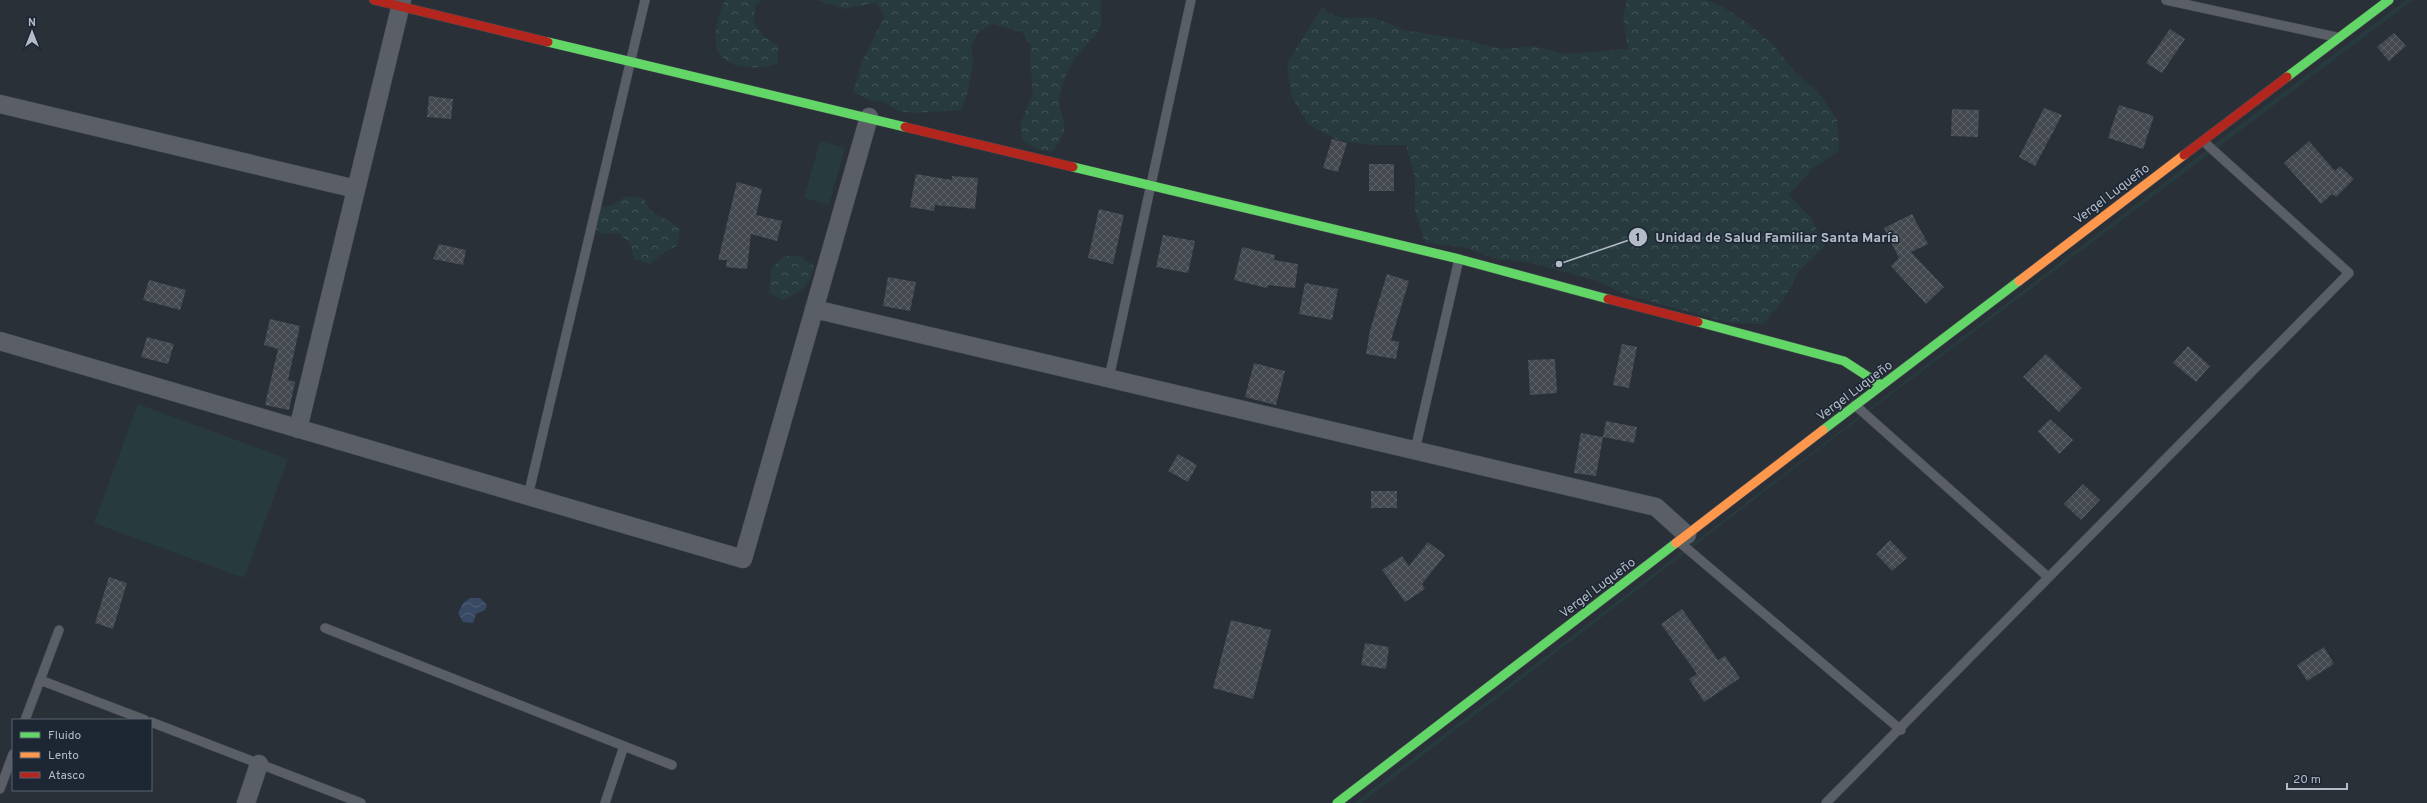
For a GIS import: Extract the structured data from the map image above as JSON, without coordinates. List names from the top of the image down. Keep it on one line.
{"streets":{"street":["Vergel Luqueño"]},"places":["Unidad de Salud Familiar Santa María"],"legend":["Fluido","Lento","Atasco"],"scale_bar":"20 m","north":"top"}
